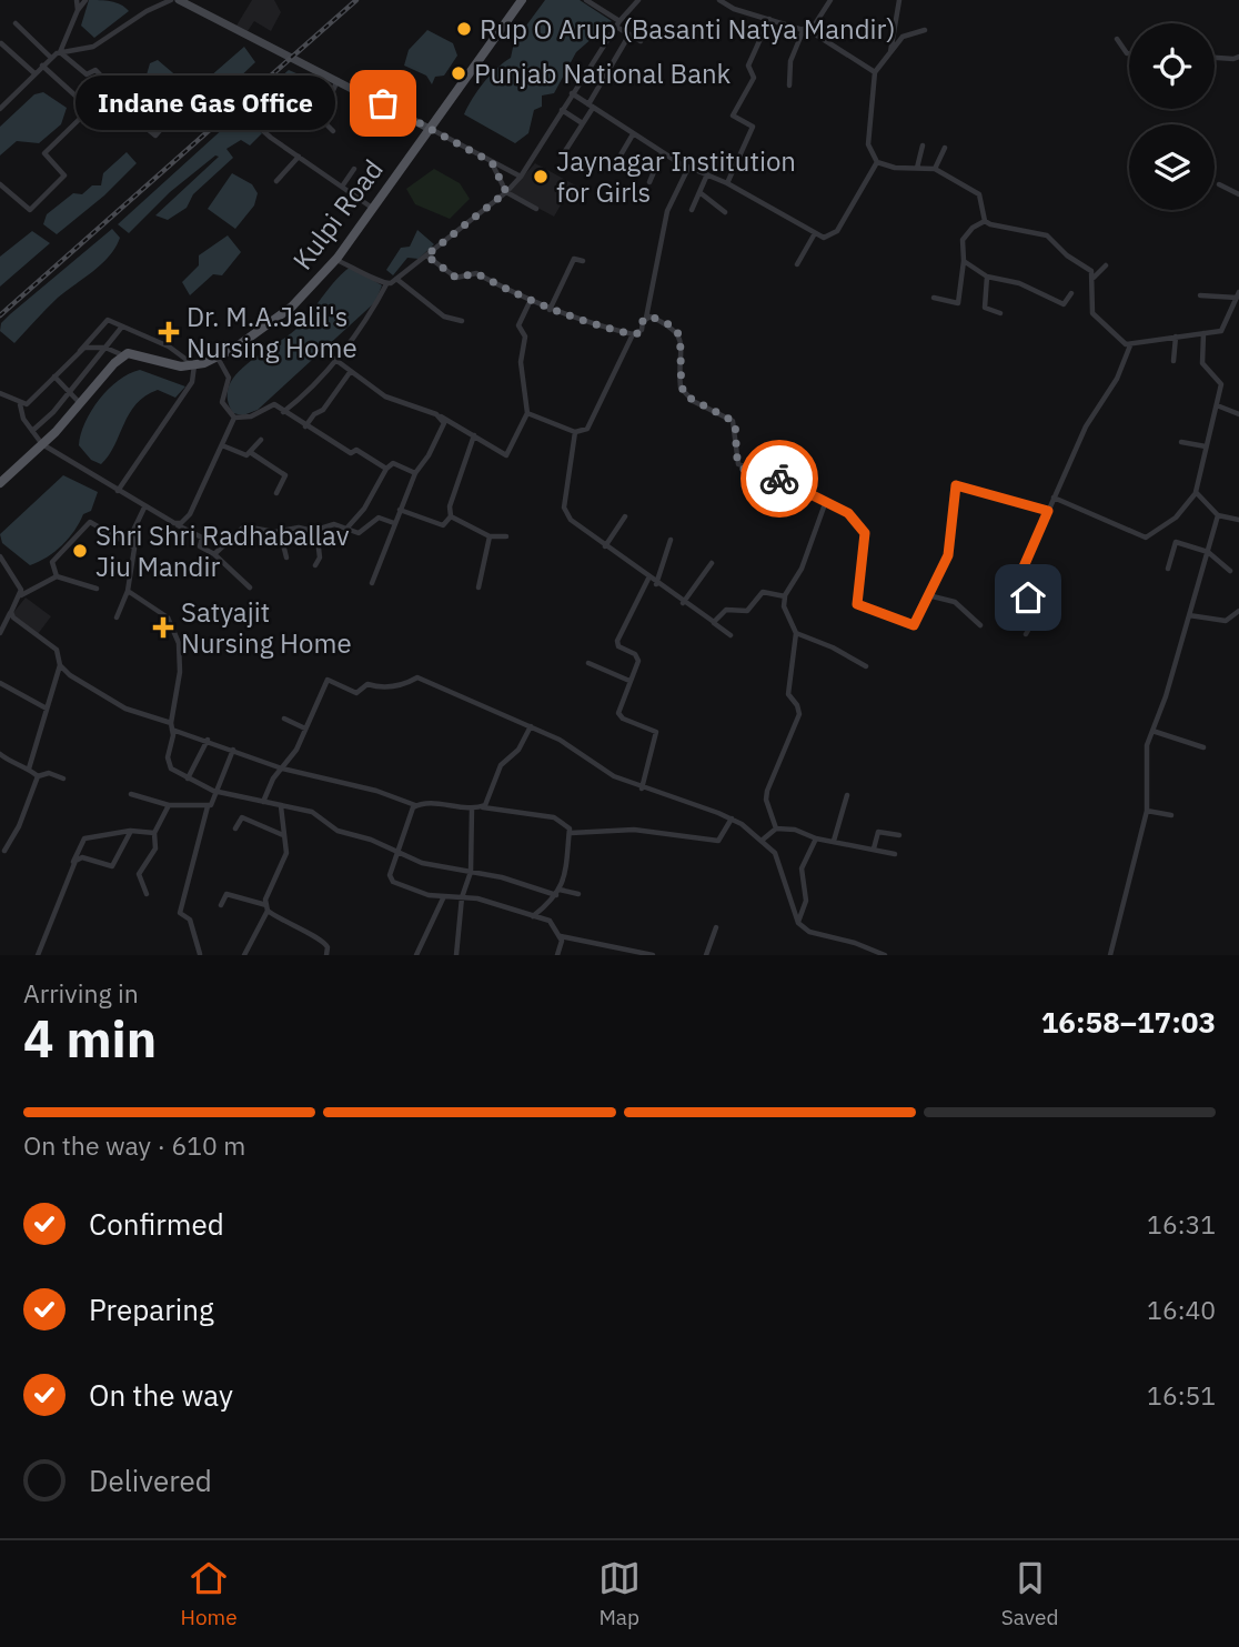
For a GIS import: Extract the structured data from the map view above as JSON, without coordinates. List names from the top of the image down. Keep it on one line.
{"streets":{"main road":["Kulpi Road"]},"places":{"other":["Rup O Arup (Basanti Natya Mandir)","Punjab National Bank","Indane Gas Office","Jaynagar Institution for Girls","Shri Shri Radhaballav Jiu Mandir"],"health":["Dr. M.A.Jalil's Nursing Home","Satyajit Nursing Home"]},"page":{"bubble":"Indane Gas Office","heading":["4 min","Arriving in","16:58–17:03"],"bar":"On the way · 610 m","list":[["Confirmed","16:31"],["Preparing","16:40"],["On the way","16:51"],"Delivered"],"tabs":["Home","Map","Saved"]}}
